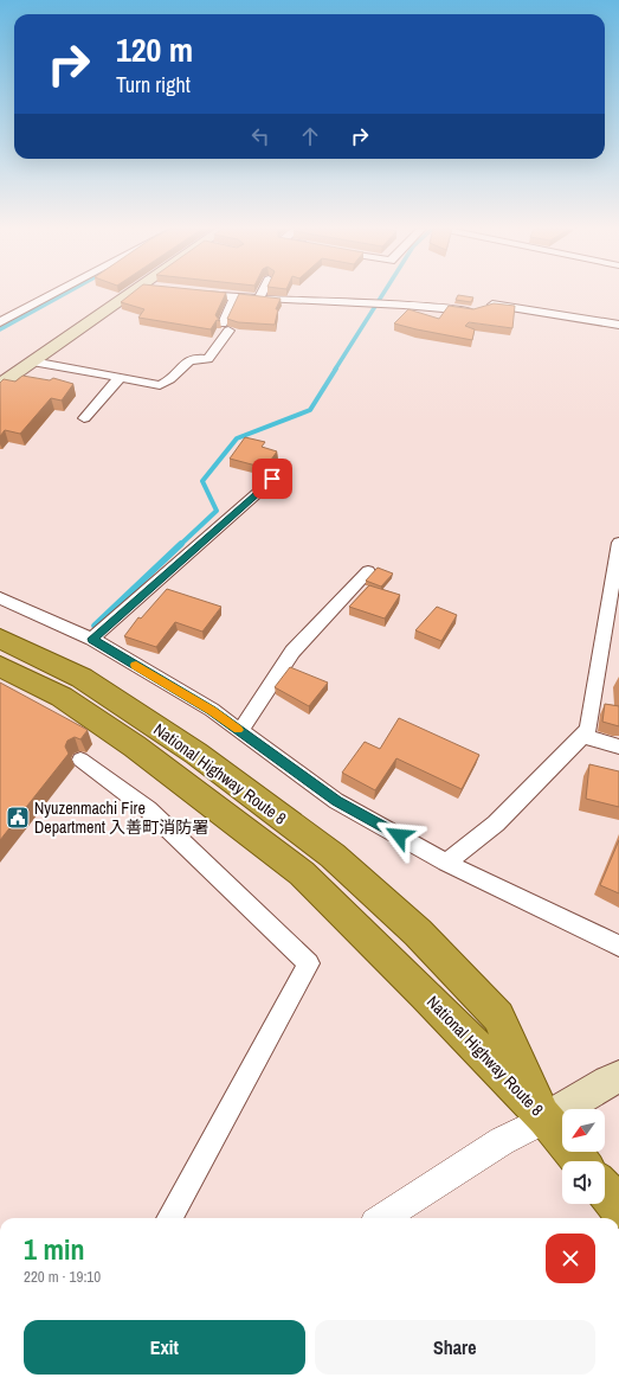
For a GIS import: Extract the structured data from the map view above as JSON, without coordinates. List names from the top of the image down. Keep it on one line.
{"streets":{"highway":["National Highway Route 8"]},"places":{"public building":["Nyuzenmachi Fire Department 入善町消防署"]},"north":"bottom left","page":{"turn":["120 m","Turn right"],"heading":["1 min","220 m · 19:10"],"buttons":["Exit","Share"]}}
